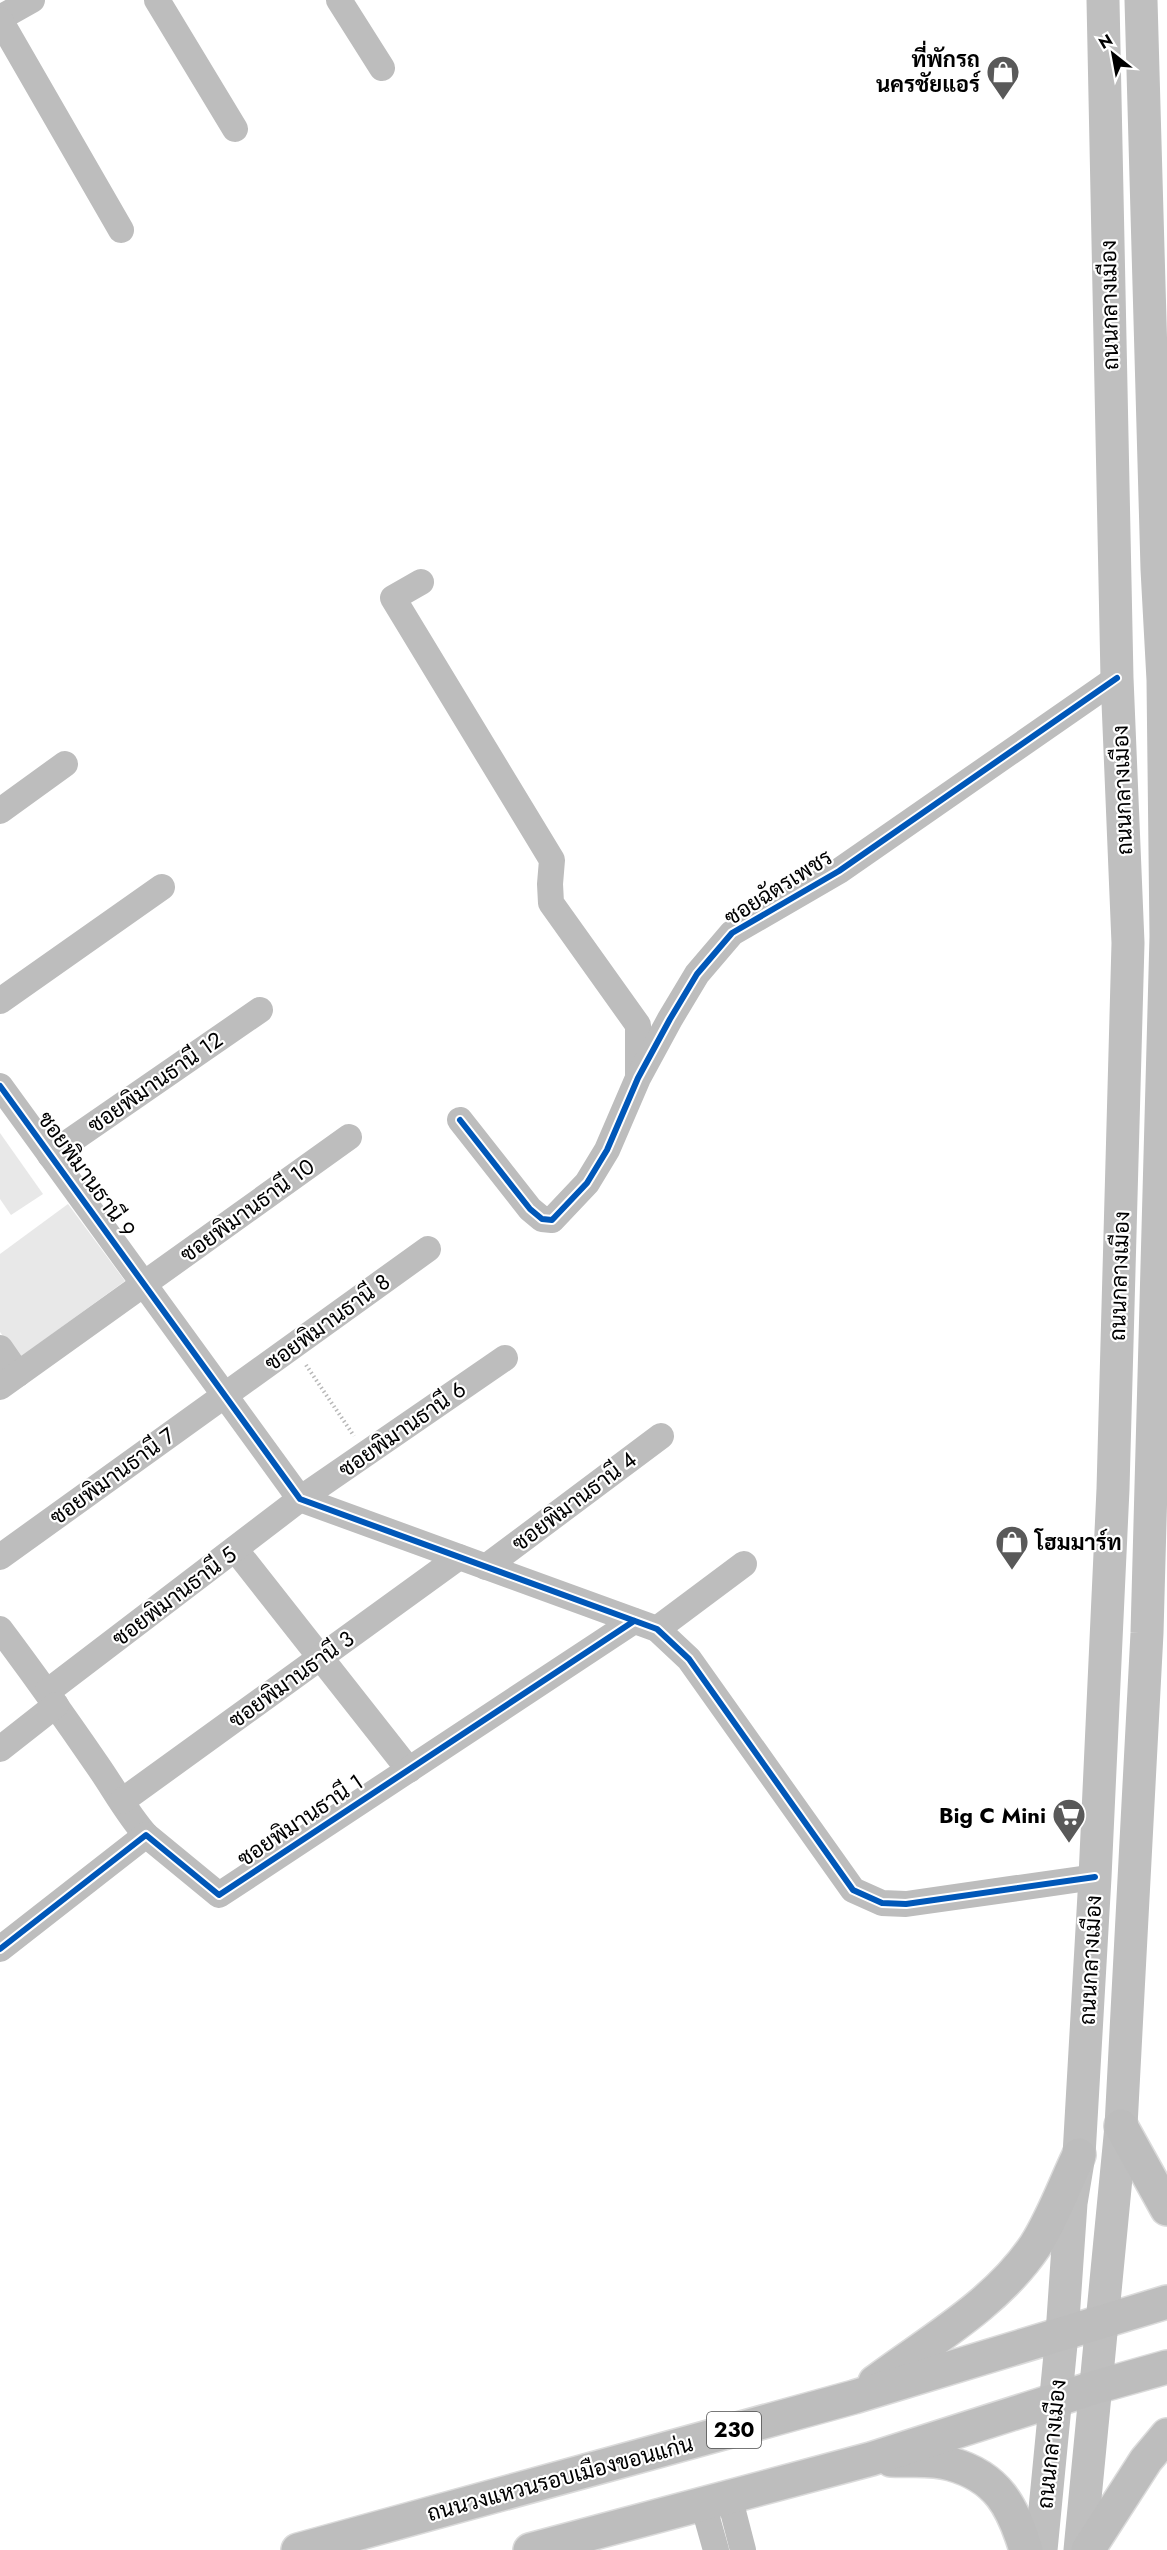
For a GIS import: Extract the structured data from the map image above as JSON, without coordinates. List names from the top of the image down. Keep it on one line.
{"streets":{"highway":["230","ถนนวงแหวนรอบเมืองขอนแก่น"],"main road":["ถนนกลางเมือง"],"street":["ซอยฉัตรเพชร","ซอยพิมานธานี 12","ซอยพิมานธานี 9","ซอยพิมานธานี 10","ซอยพิมานธานี 8","ซอยพิมานธานี 6","ซอยพิมานธานี 7","ซอยพิมานธานี 4","ซอยพิมานธานี 5","ซอยพิมานธานี 3","ซอยพิมานธานี 1"]},"crossings":[["ถนนกลางเมือง","ซอยฉัตรเพชร"],["ถนนกลางเมือง","ถนนวงแหวนรอบเมืองขอนแก่น"],["ซอยพิมานธานี 12","ซอยพิมานธานี 9"],["ซอยพิมานธานี 9","ซอยพิมานธานี 10"],["ซอยพิมานธานี 9","ซอยพิมานธานี 8"],["ซอยพิมานธานี 9","ซอยพิมานธานี 6"],["ซอยพิมานธานี 9","ซอยพิมานธานี 7"],["ซอยพิมานธานี 9","ซอยพิมานธานี 5"],["ซอยพิมานธานี 8","ซอยพิมานธานี 7"],["ซอยพิมานธานี 6","ซอยพิมานธานี 5"]],"places":{"shop":["ที่พักรถ นครชัยแอร์","โฮมมาร์ท"],"supermarket":["Big C Mini"]},"north":"top left"}
